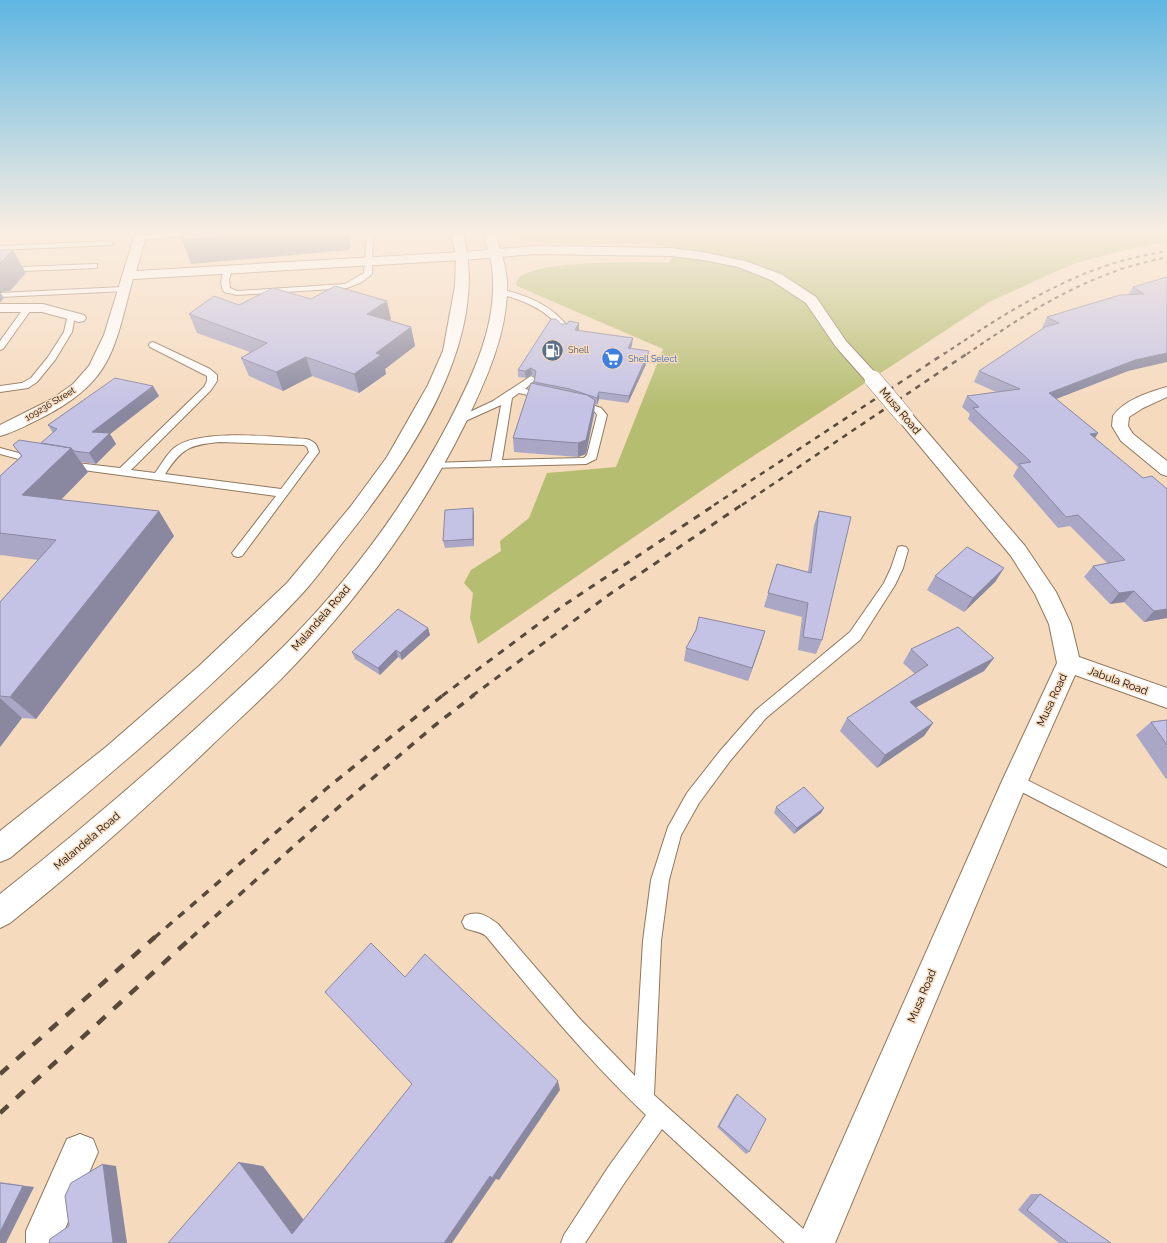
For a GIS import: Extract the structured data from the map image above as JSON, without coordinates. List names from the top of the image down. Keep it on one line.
{"streets":{"street":["109236 Street","Musa Road","Malandela Road","Jabula Road"]},"crossings":[["Musa Road","Jabula Road"]],"places":{"fuel station":["Shell"],"supermarket":["Shell Select"]}}
